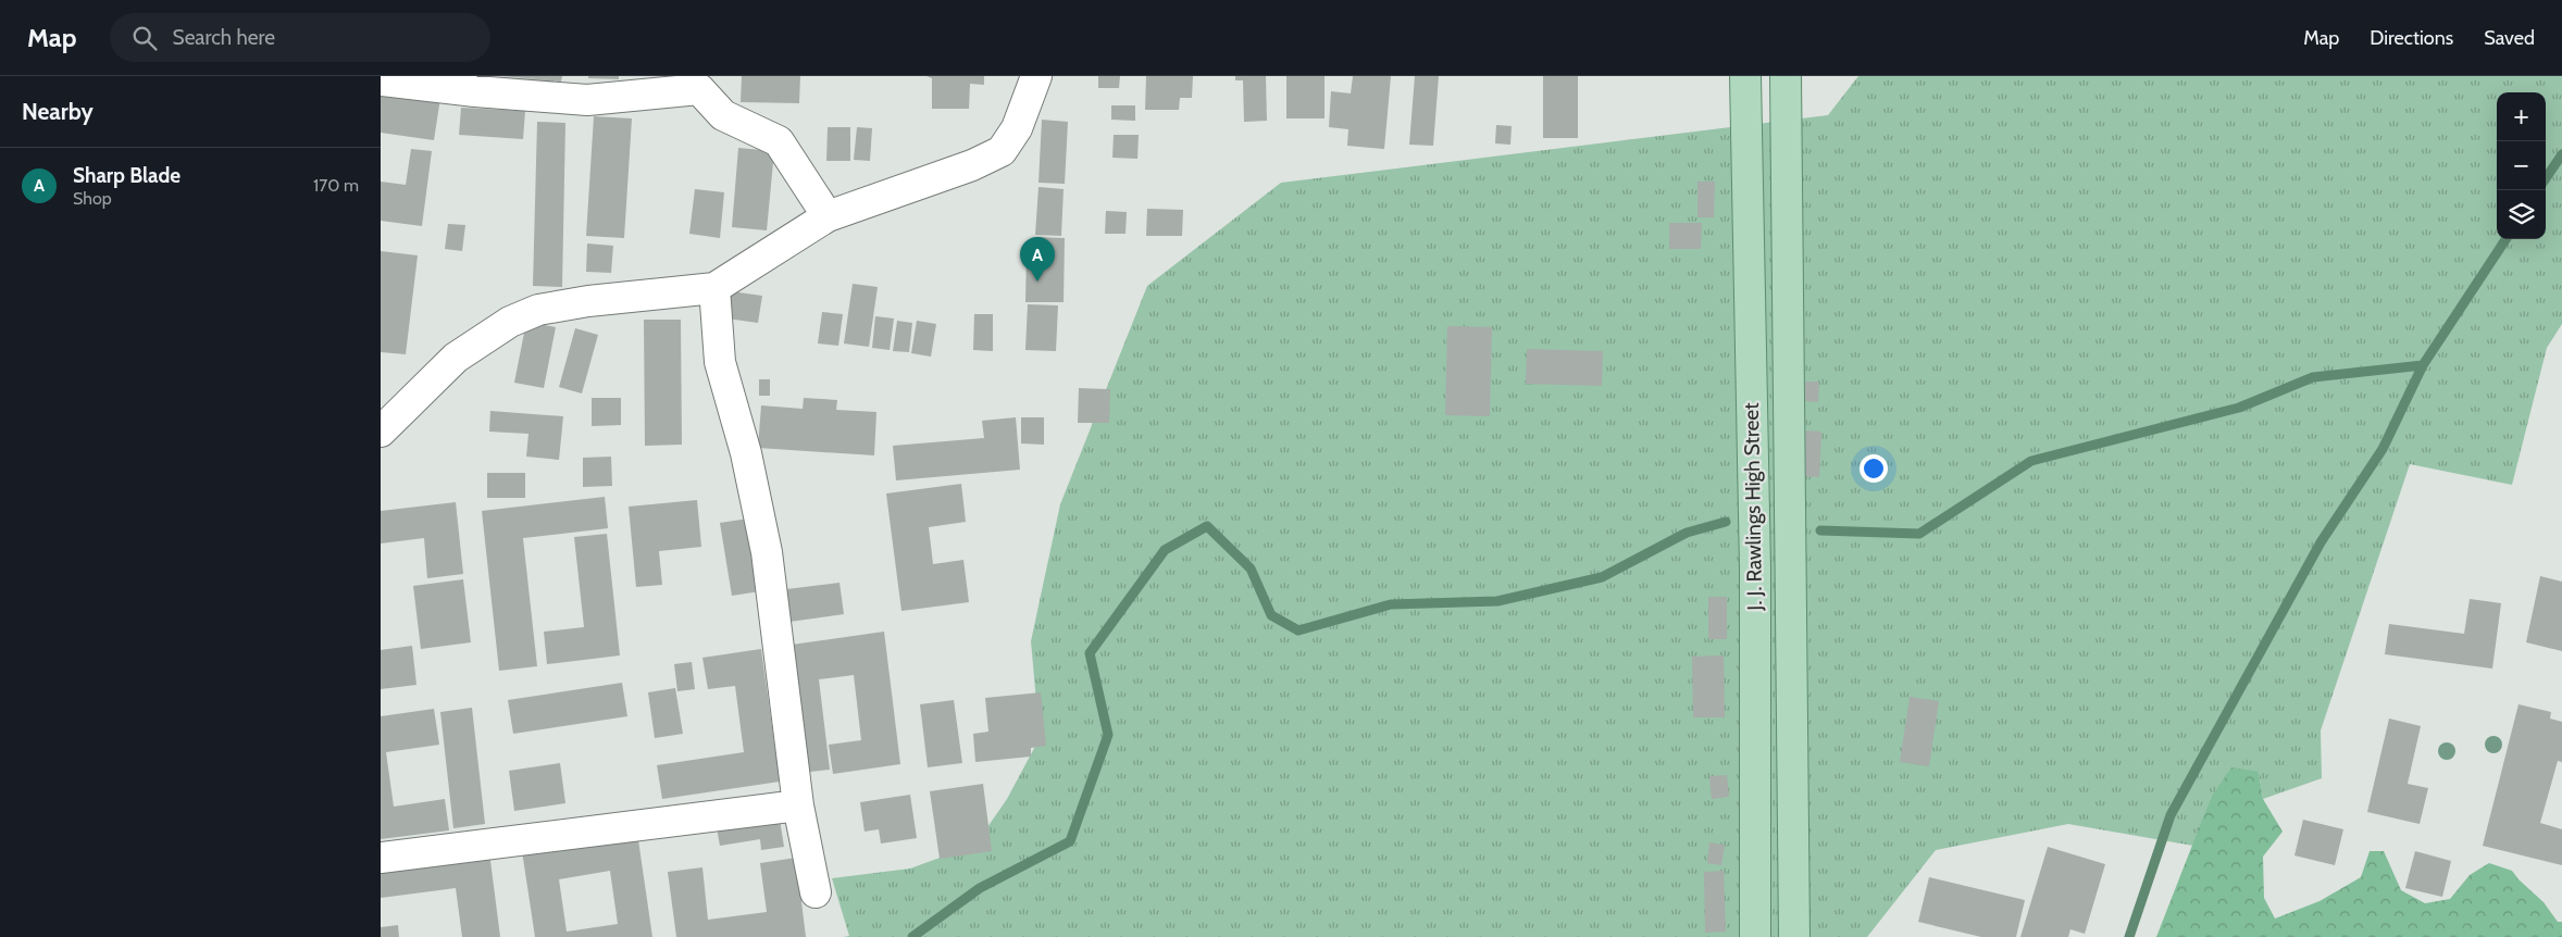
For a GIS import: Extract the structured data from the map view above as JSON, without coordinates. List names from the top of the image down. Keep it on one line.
{"streets":{"main road":["J. J. Rawlings High Street"]},"page":{"header":"Map","search":"Search here","nav":["Map","Directions","Saved"],"heading":"Nearby","map_buttons":["+","−"],"list":[{"mark":"A","name":"Sharp Blade","note":"Shop","value":"170 m"}],"pins":"A"}}
